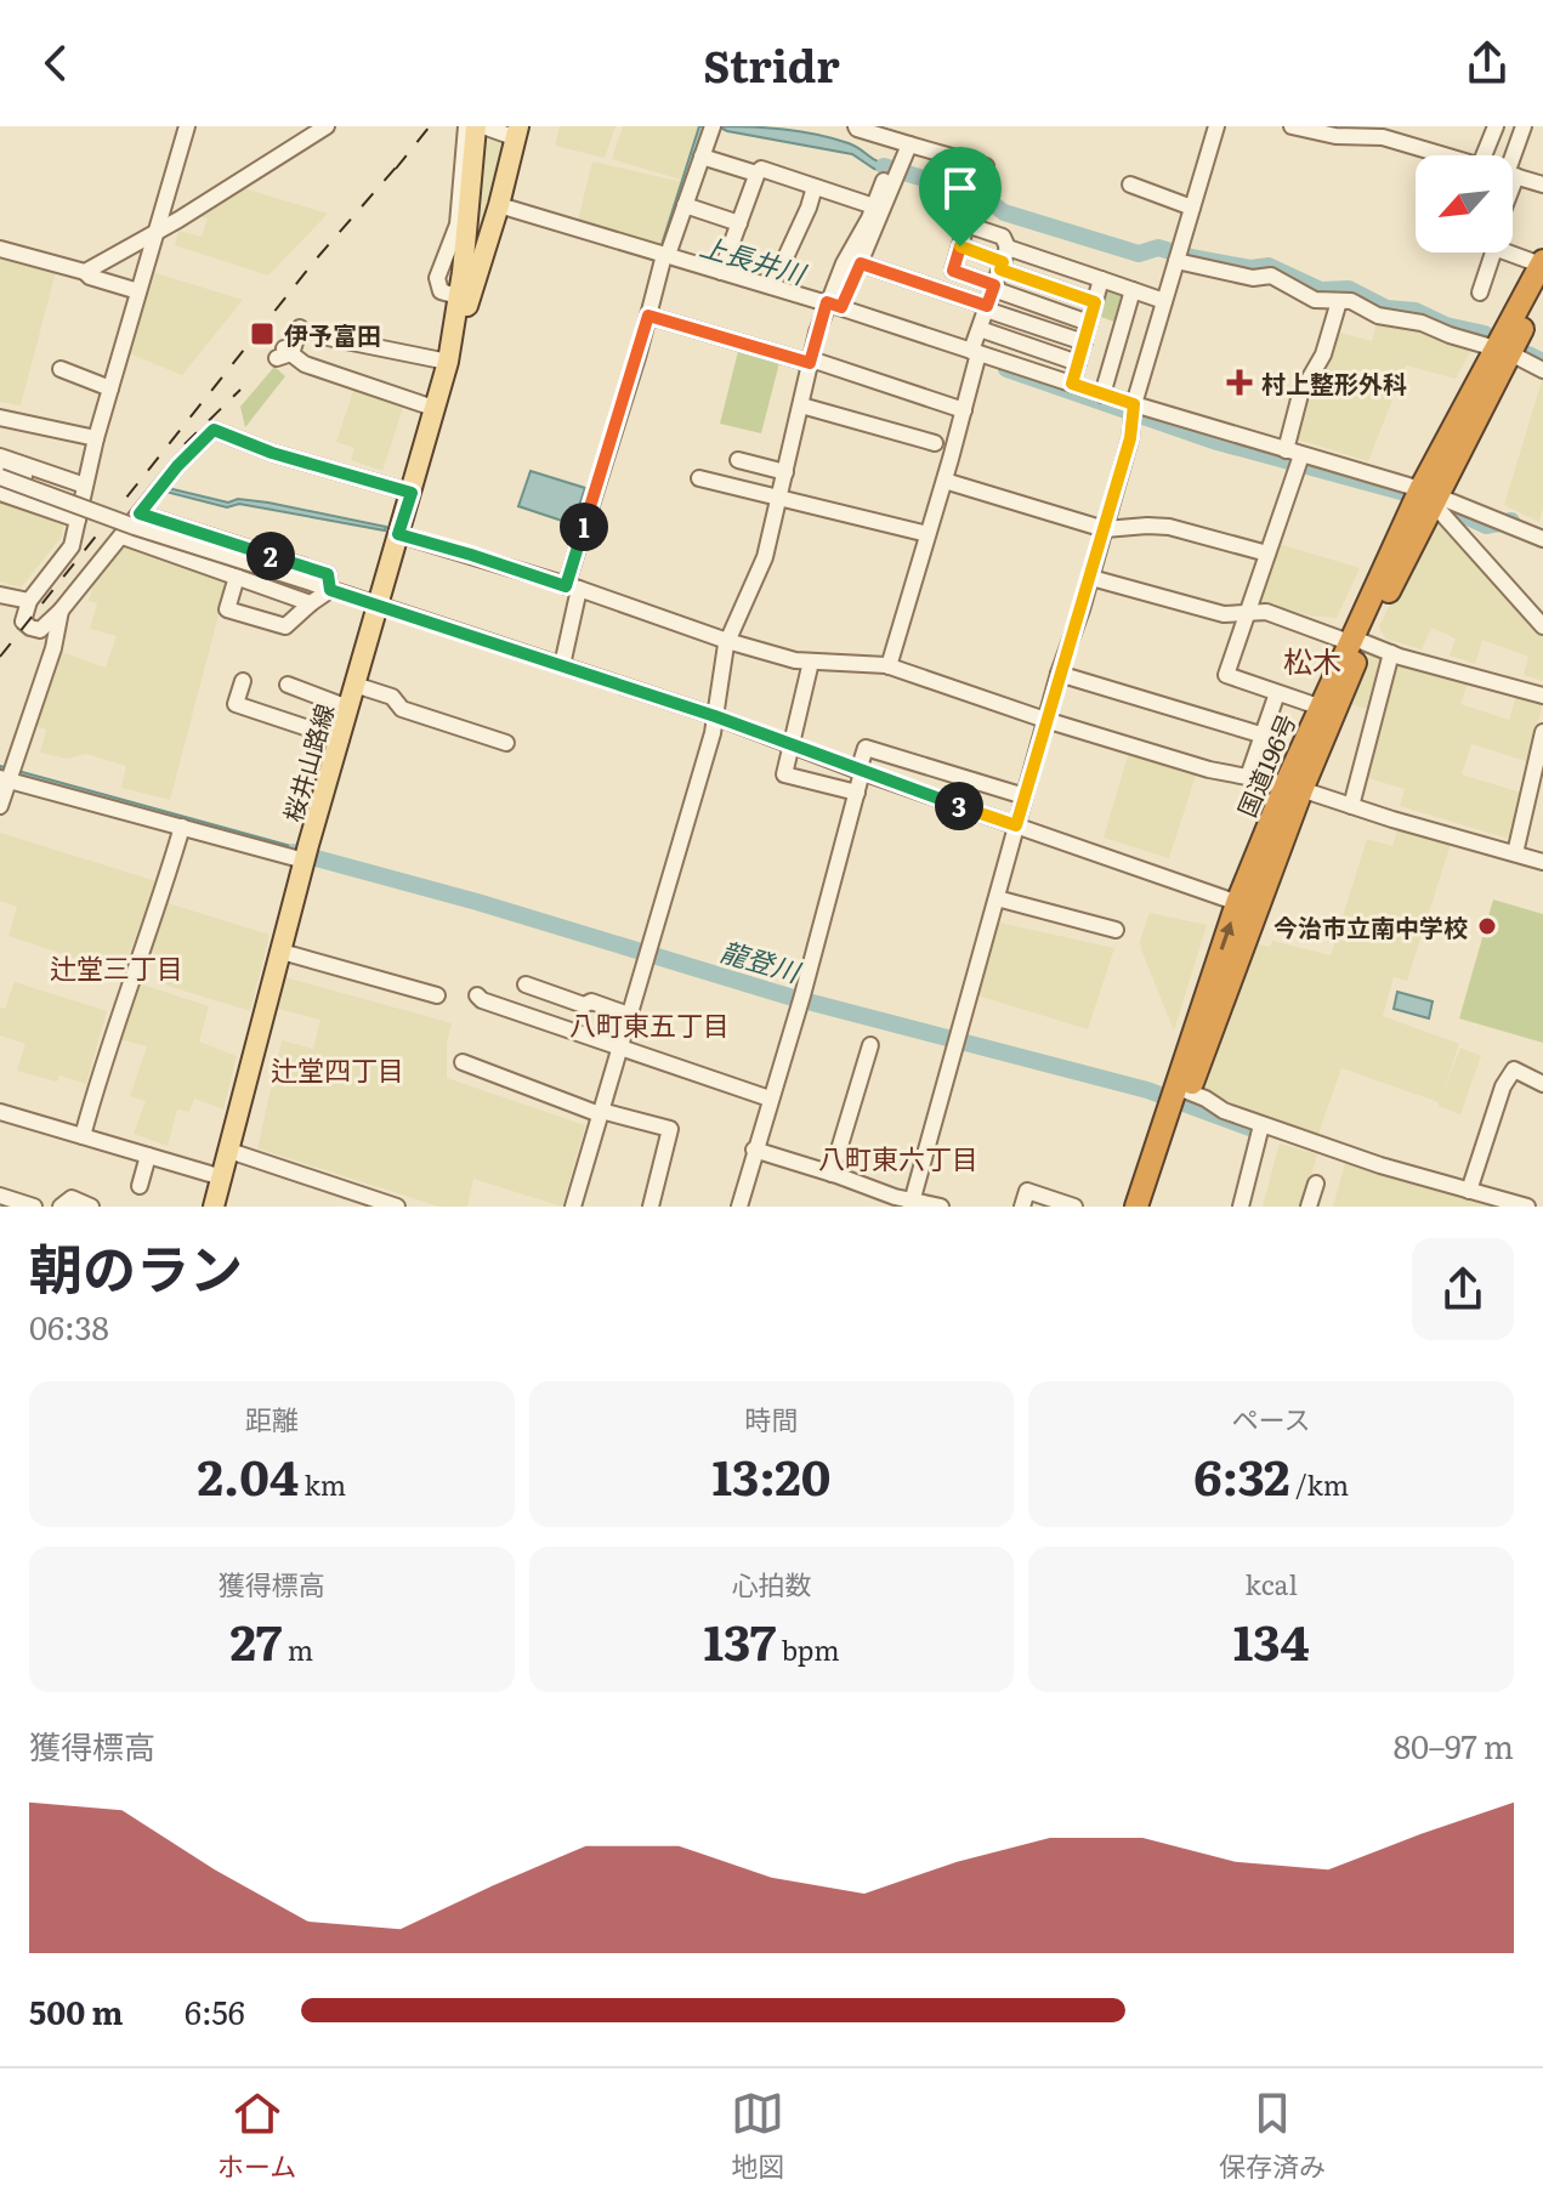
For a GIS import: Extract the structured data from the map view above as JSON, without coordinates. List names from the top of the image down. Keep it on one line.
{"streets":{"highway":["国道196号"],"main road":["桜井山路線"]},"districts":["松木","辻堂三丁目","八町東五丁目","辻堂四丁目","八町東六丁目"],"water":["上長井川","龍登川"],"places":{"transit":["伊予富田"],"health":["村上整形外科"],"other":["今治市立南中学校"]},"north":"bottom left","page":{"header":"Stridr","pins":["1","2","3"],"heading":["朝のラン","06:38"],"stats":[["距離","2.04 km"],["時間","13:20"],["ペース","6:32 /km"],["獲得標高","27 m"],["心拍数","137 bpm"],["kcal","134"]],"chart":["獲得標高","80–97 m"],"list":[{"name":"500 m","note":"6:56"}],"tabs":["ホーム","地図","保存済み"]}}
